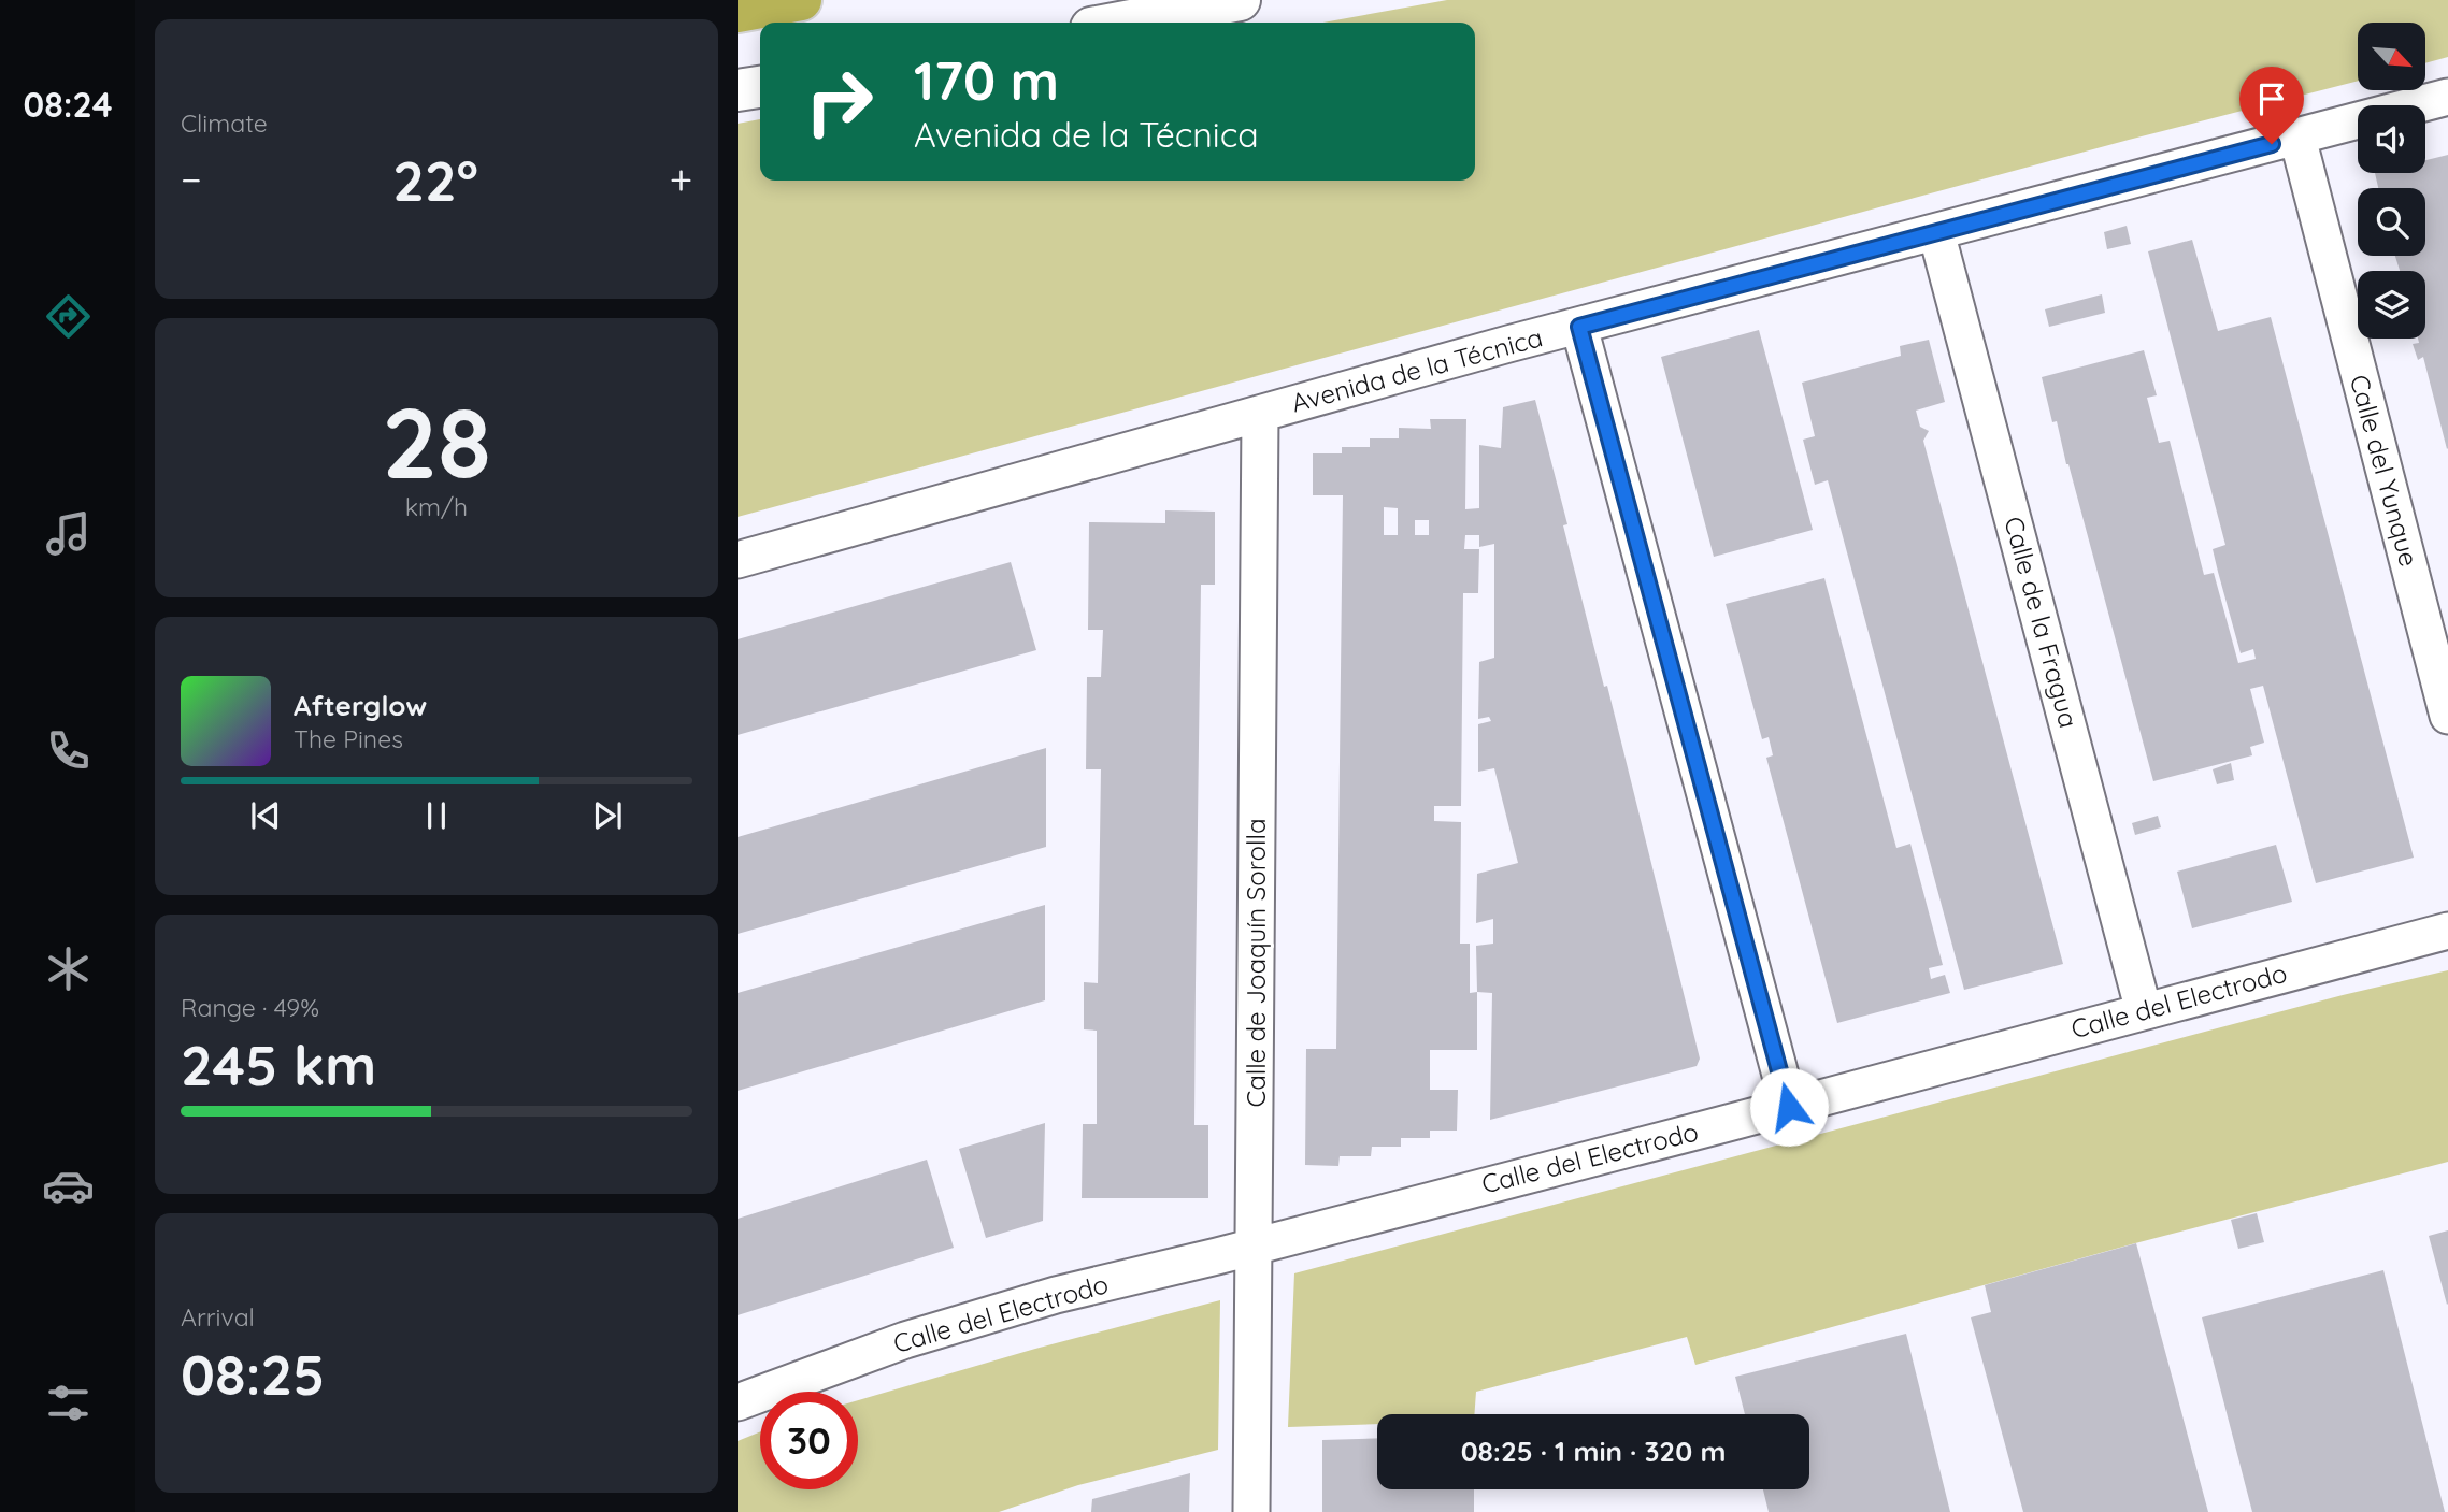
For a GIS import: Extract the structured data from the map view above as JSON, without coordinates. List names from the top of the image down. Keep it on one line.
{"streets":{"street":["Avenida de la Técnica","Calle del Yunque","Calle de la Fragua","Calle de Joaquín Sorolla","Calle del Electrodo"]},"crossings":[["Avenida de la Técnica","Calle del Yunque"],["Avenida de la Técnica","Calle de la Fragua"],["Avenida de la Técnica","Calle de Joaquín Sorolla"],["Calle de la Fragua","Calle del Electrodo"],["Calle de Joaquín Sorolla","Calle del Electrodo"]],"north":"bottom right","page":{"tabs":"08:24","tile":["Climate",["28","km/h"],["Range · 49%","245 km"],["Arrival","08:25"]],"turn":["170 m","Avenida de la Técnica"],"heat":["−","22°","+"],"song":["Afterglow","The Pines"],"limit":"30","trip":"08:25 · 1 min · 320 m"}}
